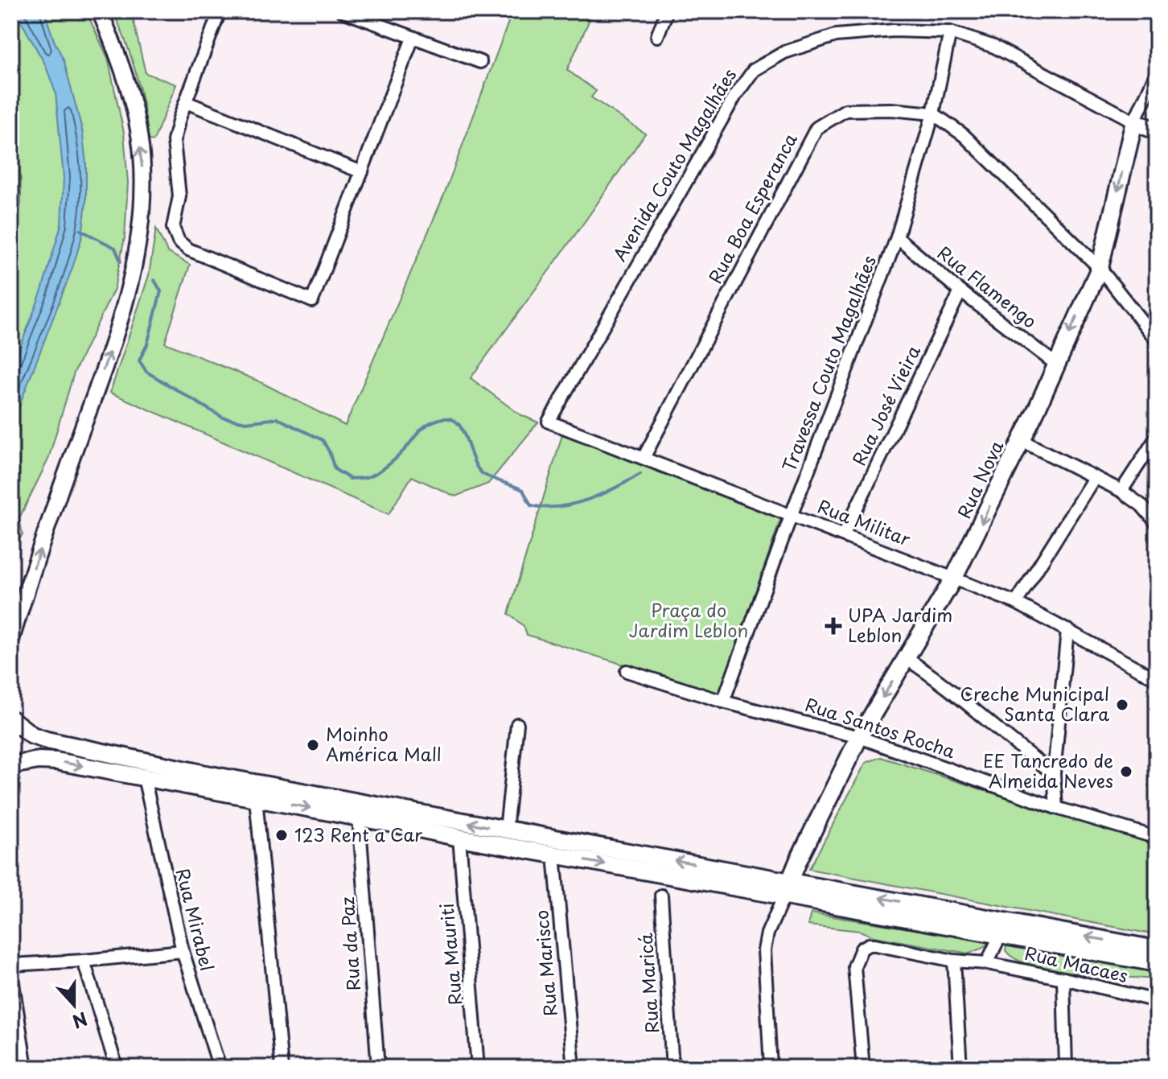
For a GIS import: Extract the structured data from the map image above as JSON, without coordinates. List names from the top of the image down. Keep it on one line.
{"streets":{"main road":["Avenida Couto Magalhães","Rua Nova"],"street":["Rua Boa Esperanca","Rua Flamengo","Travessa Couto Magalhães","Rua José Vieira","Rua Militar","Rua Santos Rocha","Rua Mirabel","Rua da Paz","Rua Mauriti","Rua Marisco","Rua Macaes","Rua Maricá"]},"crossings":[["Avenida Couto Magalhães","Travessa Couto Magalhães"],["Avenida Couto Magalhães","Rua Nova"],["Avenida Couto Magalhães","Rua Militar"],["Rua Boa Esperanca","Travessa Couto Magalhães"],["Rua Boa Esperanca","Rua Militar"],["Rua Flamengo","Travessa Couto Magalhães"],["Rua Flamengo","Rua José Vieira"],["Rua Flamengo","Rua Nova"],["Travessa Couto Magalhães","Rua Militar"],["Travessa Couto Magalhães","Rua Santos Rocha"],["Rua José Vieira","Rua Militar"],["Rua Nova","Rua Militar"],["Rua Nova","Rua Santos Rocha"]],"parks":["Praça do Jardim Leblon"],"places":{"health":["UPA Jardim Leblon"],"other":["Creche Municipal Santa Clara","Moinho América Mall","EE Tancredo de Almeida Neves","123 Rent a Car"]},"north":"bottom"}
